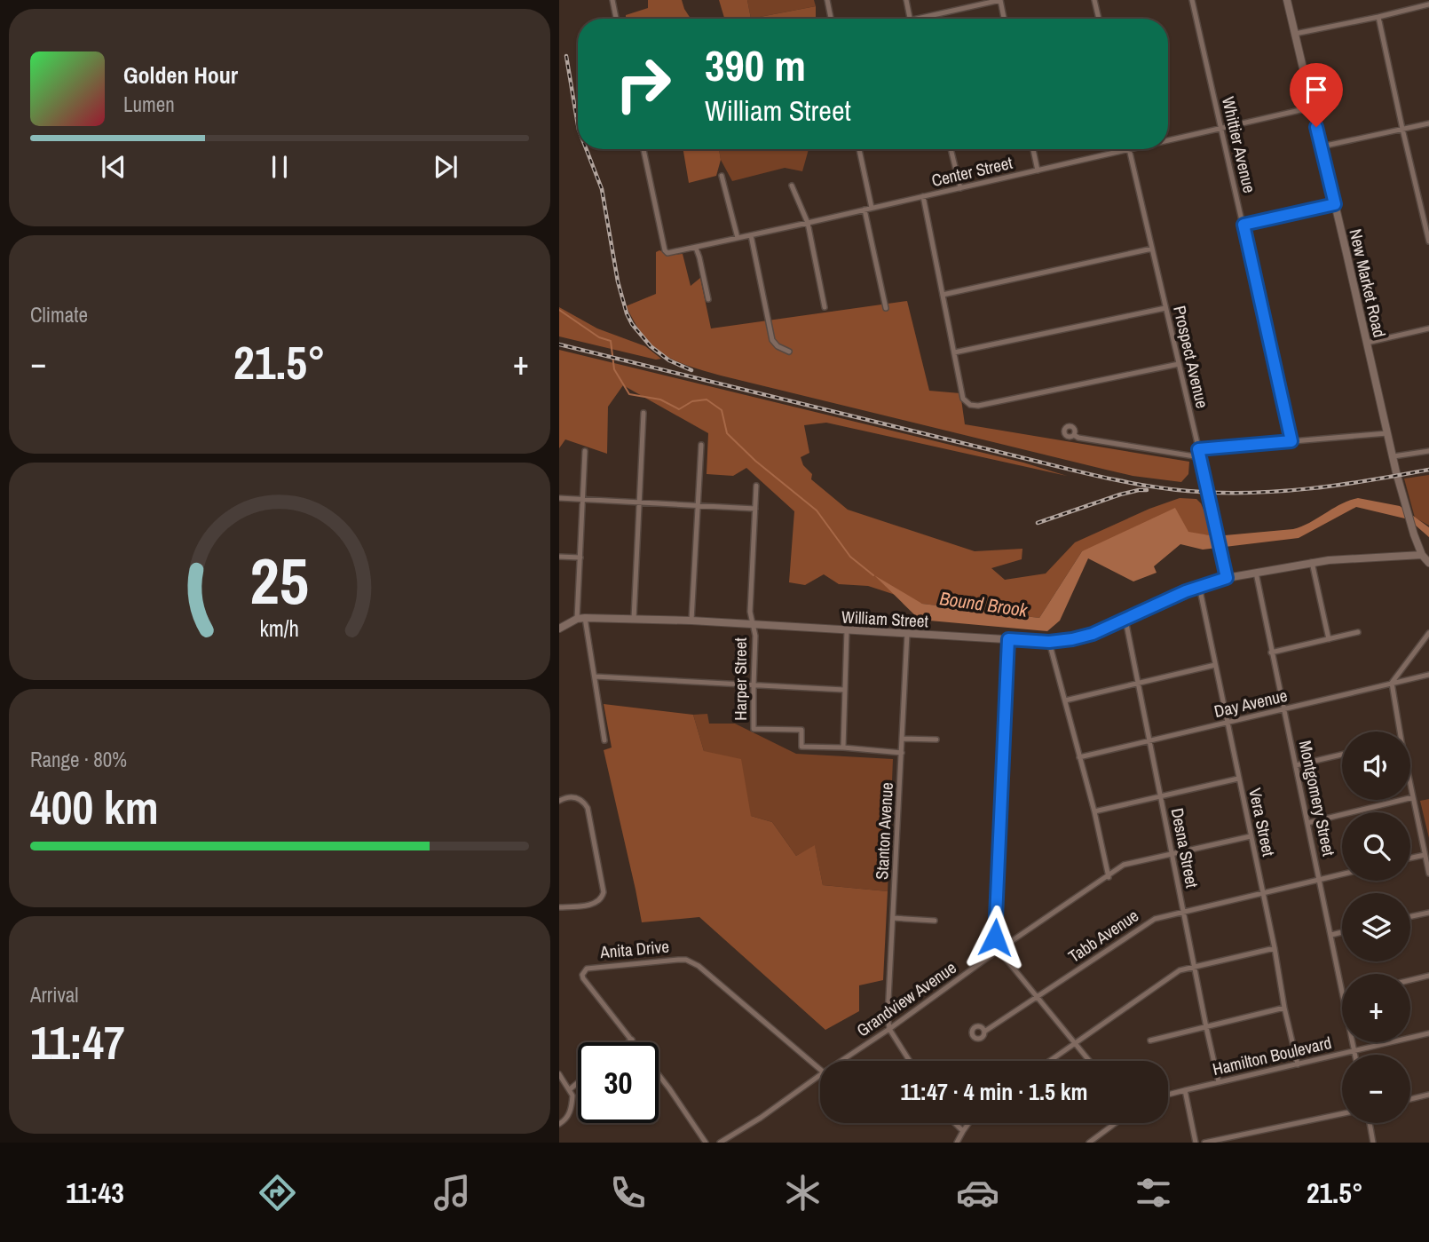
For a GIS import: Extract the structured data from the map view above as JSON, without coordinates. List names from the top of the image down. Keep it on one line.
{"streets":{"main road":["New Market Road","William Street"],"street":["Whittier Avenue","Center Street","Prospect Avenue","Harper Street","Day Avenue","Montgomery Street","Vera Street","Stanton Avenue","Desna Street","Tabb Avenue","Anita Drive","Grandview Avenue","Hamilton Boulevard"]},"crossings":[["Whittier Avenue","Center Street"],["Center Street","New Market Road"],["Center Street","Prospect Avenue"],["New Market Road","William Street"],["Prospect Avenue","William Street"],["William Street","Harper Street"],["William Street","Montgomery Street"],["William Street","Vera Street"],["William Street","Stanton Avenue"],["William Street","Desna Street"],["Day Avenue","Montgomery Street"],["Day Avenue","Vera Street"],["Day Avenue","Desna Street"],["Montgomery Street","Tabb Avenue"],["Montgomery Street","Hamilton Boulevard"],["Vera Street","Tabb Avenue"],["Vera Street","Grandview Avenue"],["Vera Street","Hamilton Boulevard"],["Stanton Avenue","Grandview Avenue"],["Desna Street","Tabb Avenue"],["Desna Street","Grandview Avenue"],["Desna Street","Hamilton Boulevard"]],"water":["Bound Brook"],"page":{"turn":["390 m","William Street"],"song":["Golden Hour","Lumen"],"tile":["Climate",["Range · 80%","400 km"],["Arrival","11:47"]],"heat":["−","21.5°","+"],"map_buttons":["+","−"],"limit":"30","trip":"11:47 · 4 min · 1.5 km","tabs":["11:43","21.5°"],"gauge":["25","km/h"]}}
